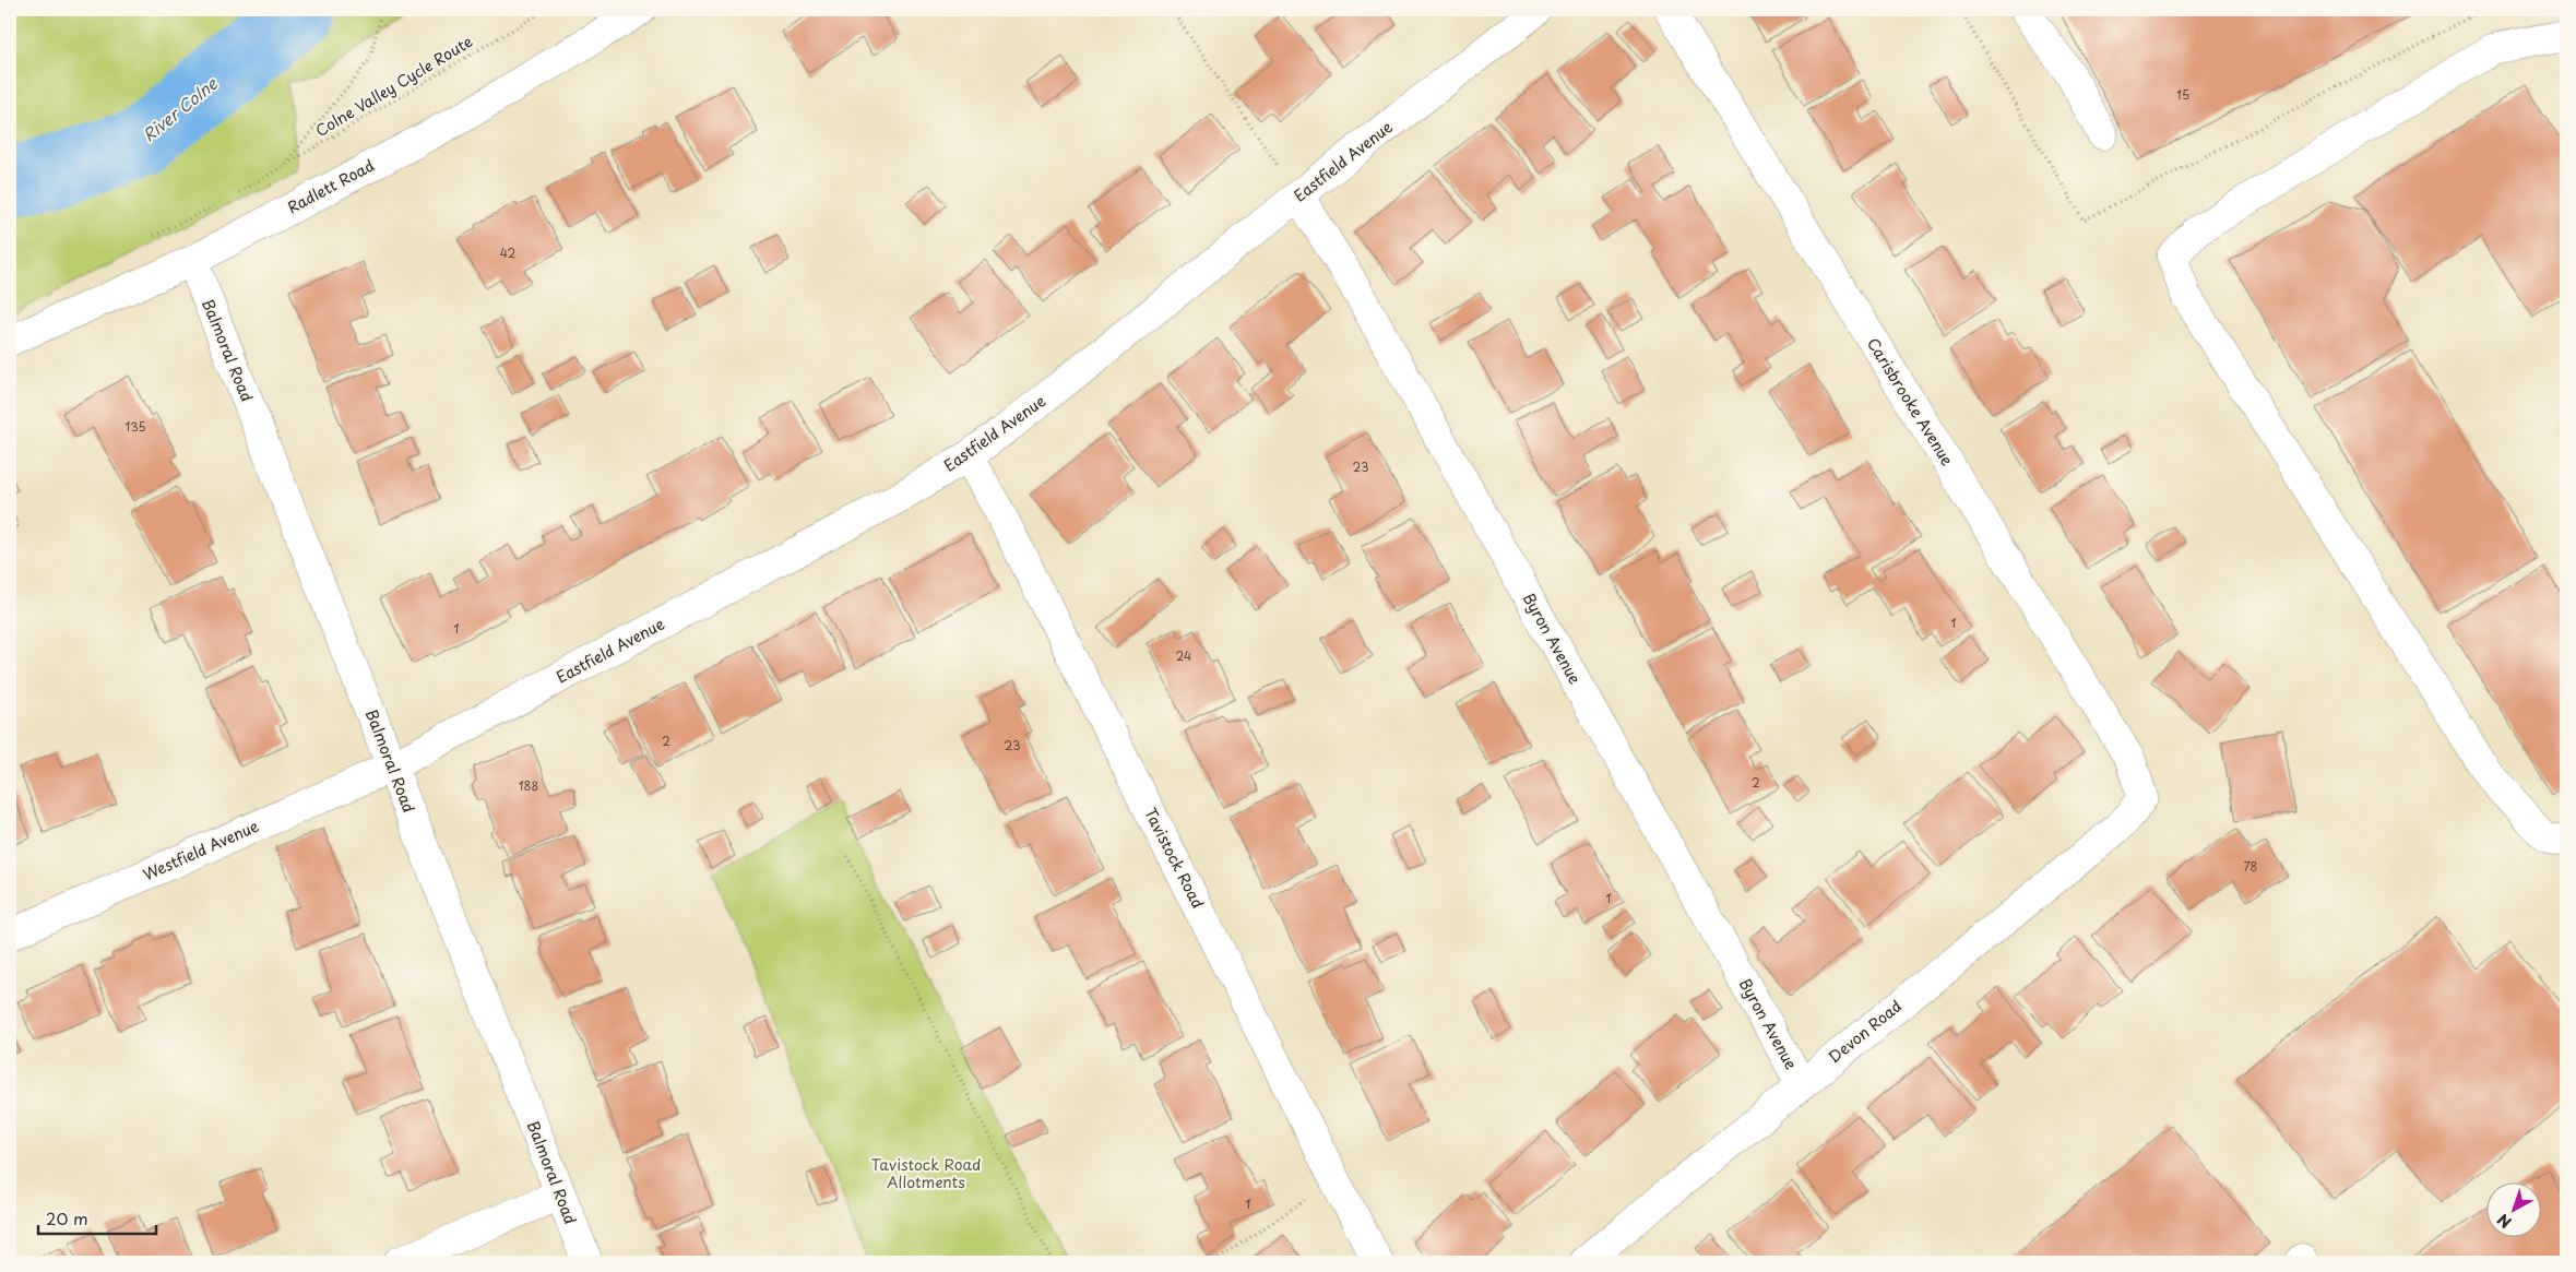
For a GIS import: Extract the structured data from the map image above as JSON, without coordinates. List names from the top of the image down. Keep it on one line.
{"streets":{"street":["Eastfield Avenue","Radlett Road","Balmoral Road","Carisbrooke Avenue","Byron Avenue","Westfield Avenue","Tavistock Road","Devon Road"],"path":["Colne Valley Cycle Route"]},"crossings":[["Eastfield Avenue","Balmoral Road"],["Eastfield Avenue","Byron Avenue"],["Eastfield Avenue","Westfield Avenue"],["Eastfield Avenue","Tavistock Road"],["Radlett Road","Balmoral Road"],["Balmoral Road","Westfield Avenue"],["Carisbrooke Avenue","Devon Road"],["Byron Avenue","Devon Road"]],"water":["River Colne"],"parks":["Tavistock Road Allotments"],"house_numbers":["15","42","135","23","1","1","24","2","23","2","188","78","1","1"],"scale_bar":"20 m","north":"bottom left"}
